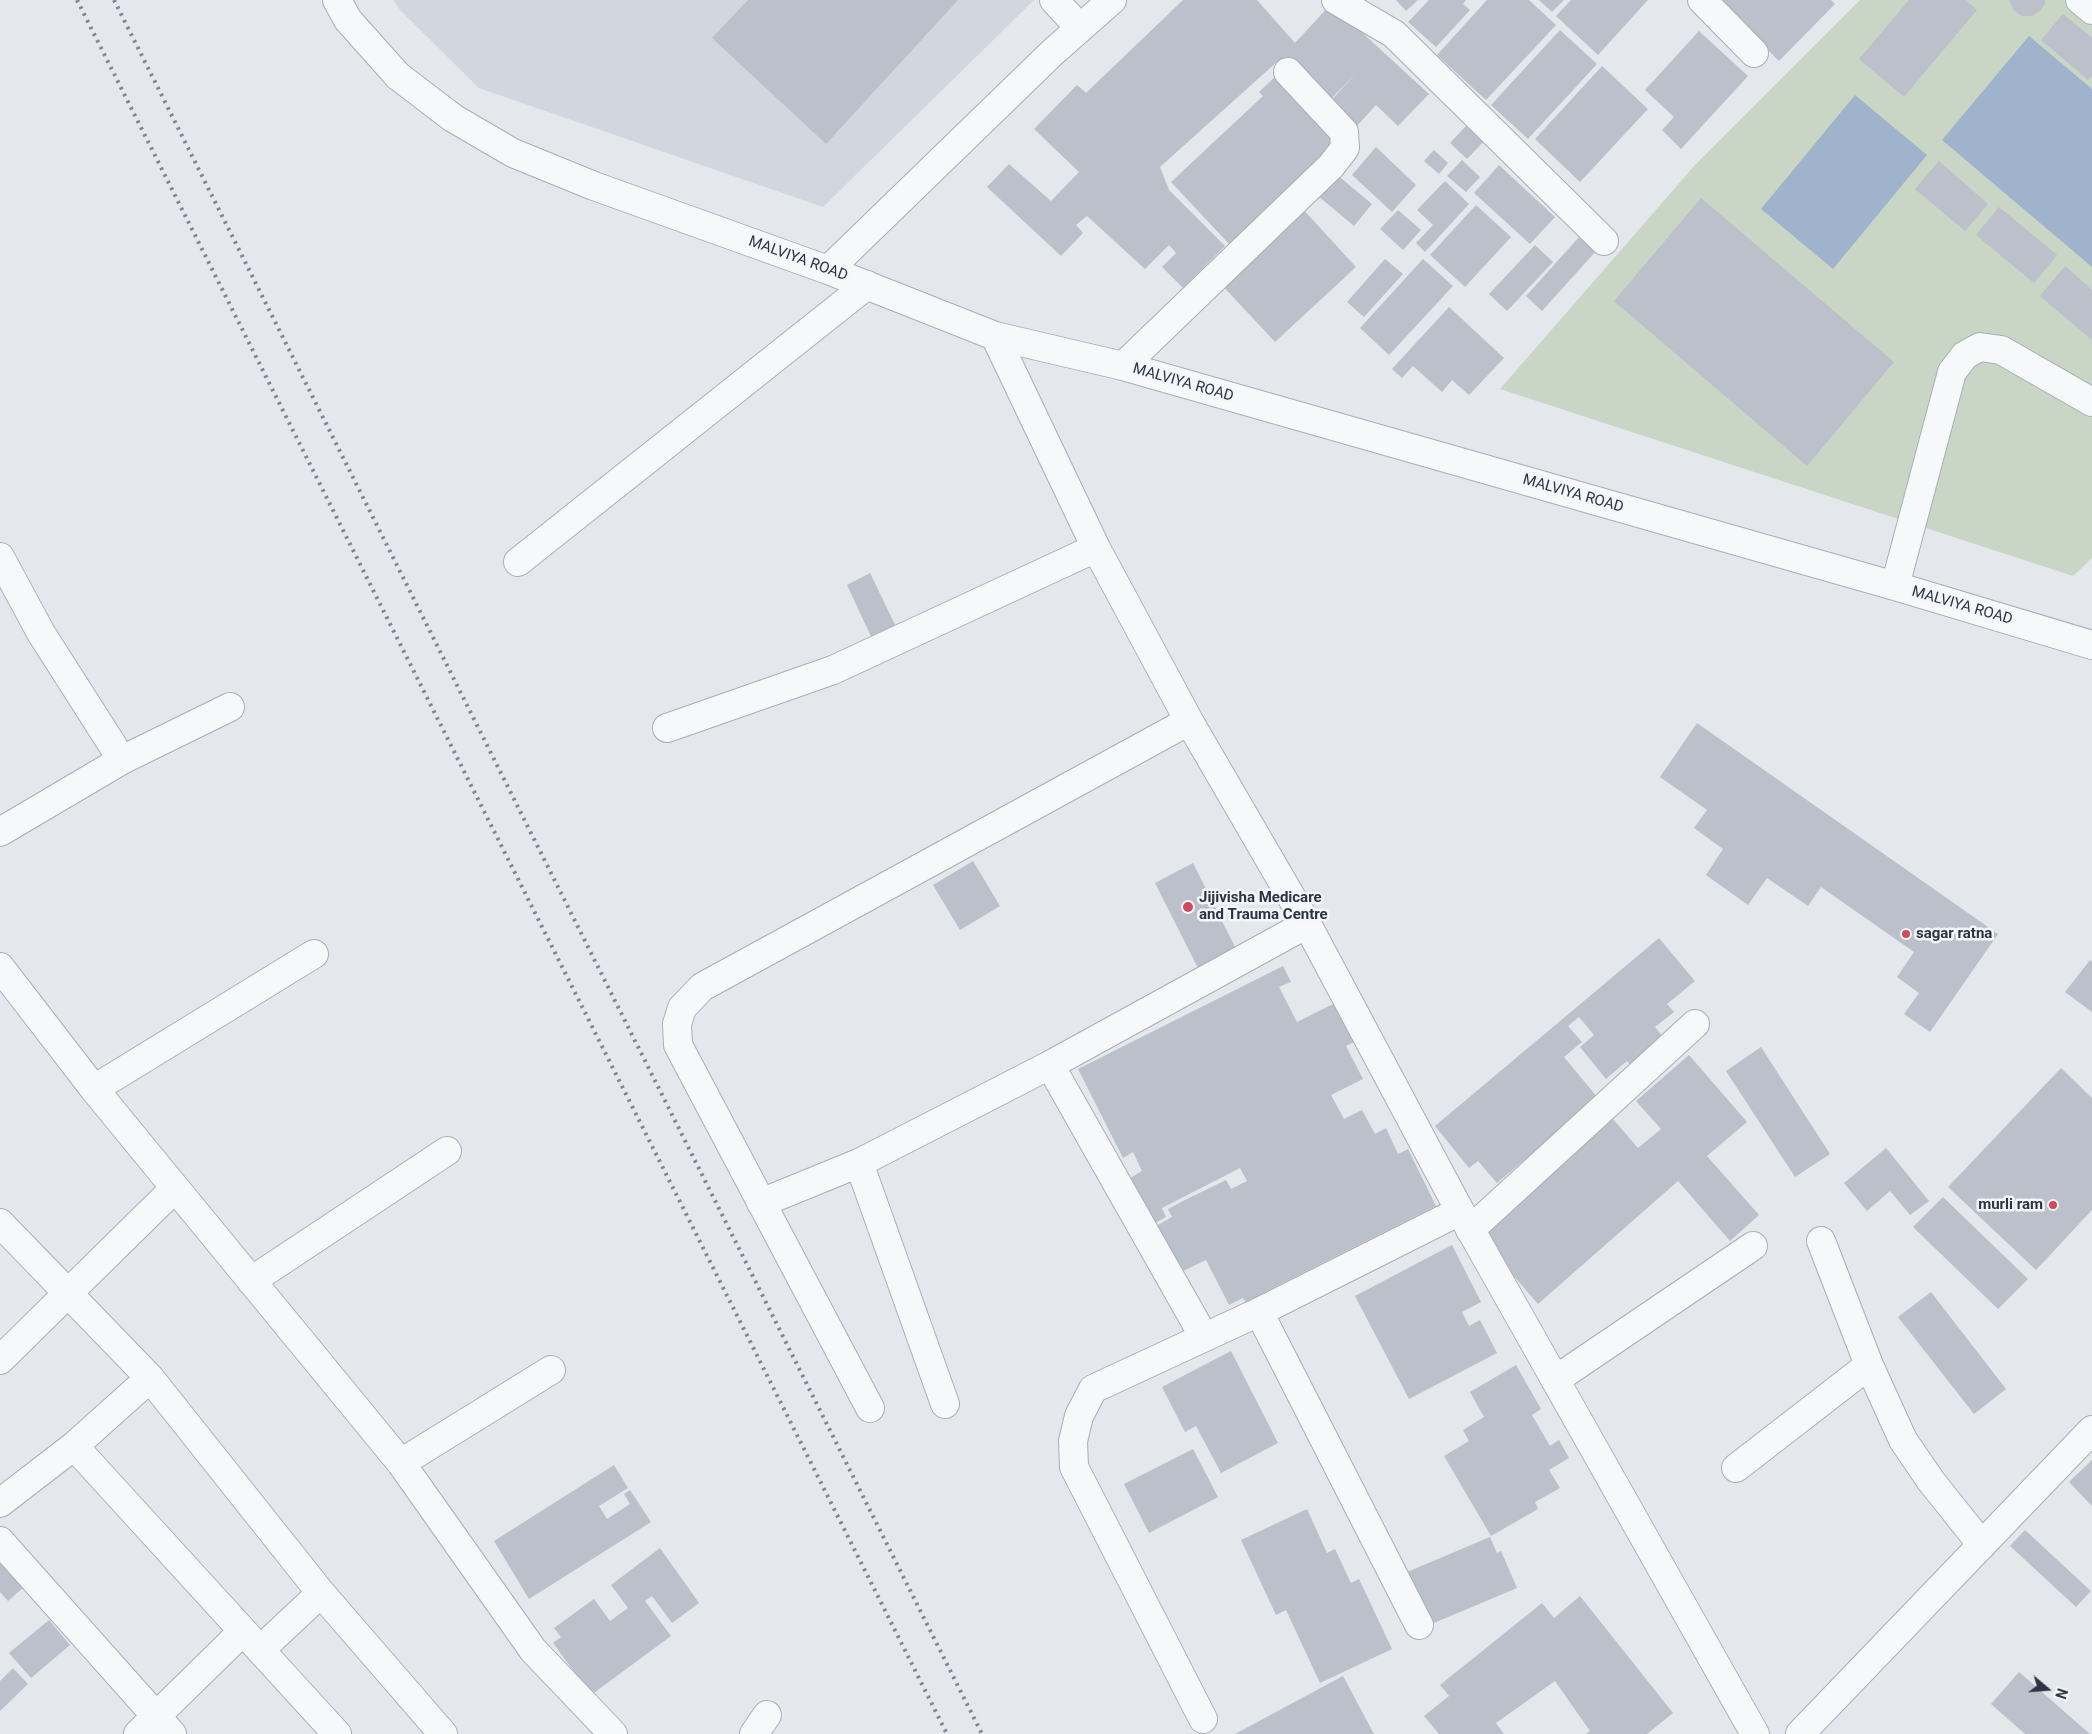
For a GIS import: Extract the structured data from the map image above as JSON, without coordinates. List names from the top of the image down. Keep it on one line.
{"streets":{"street":["MALVIYA ROAD"]},"places":["Jijivisha Medicare and Trauma Centre","sagar ratna","murli ram"],"north":"right"}
